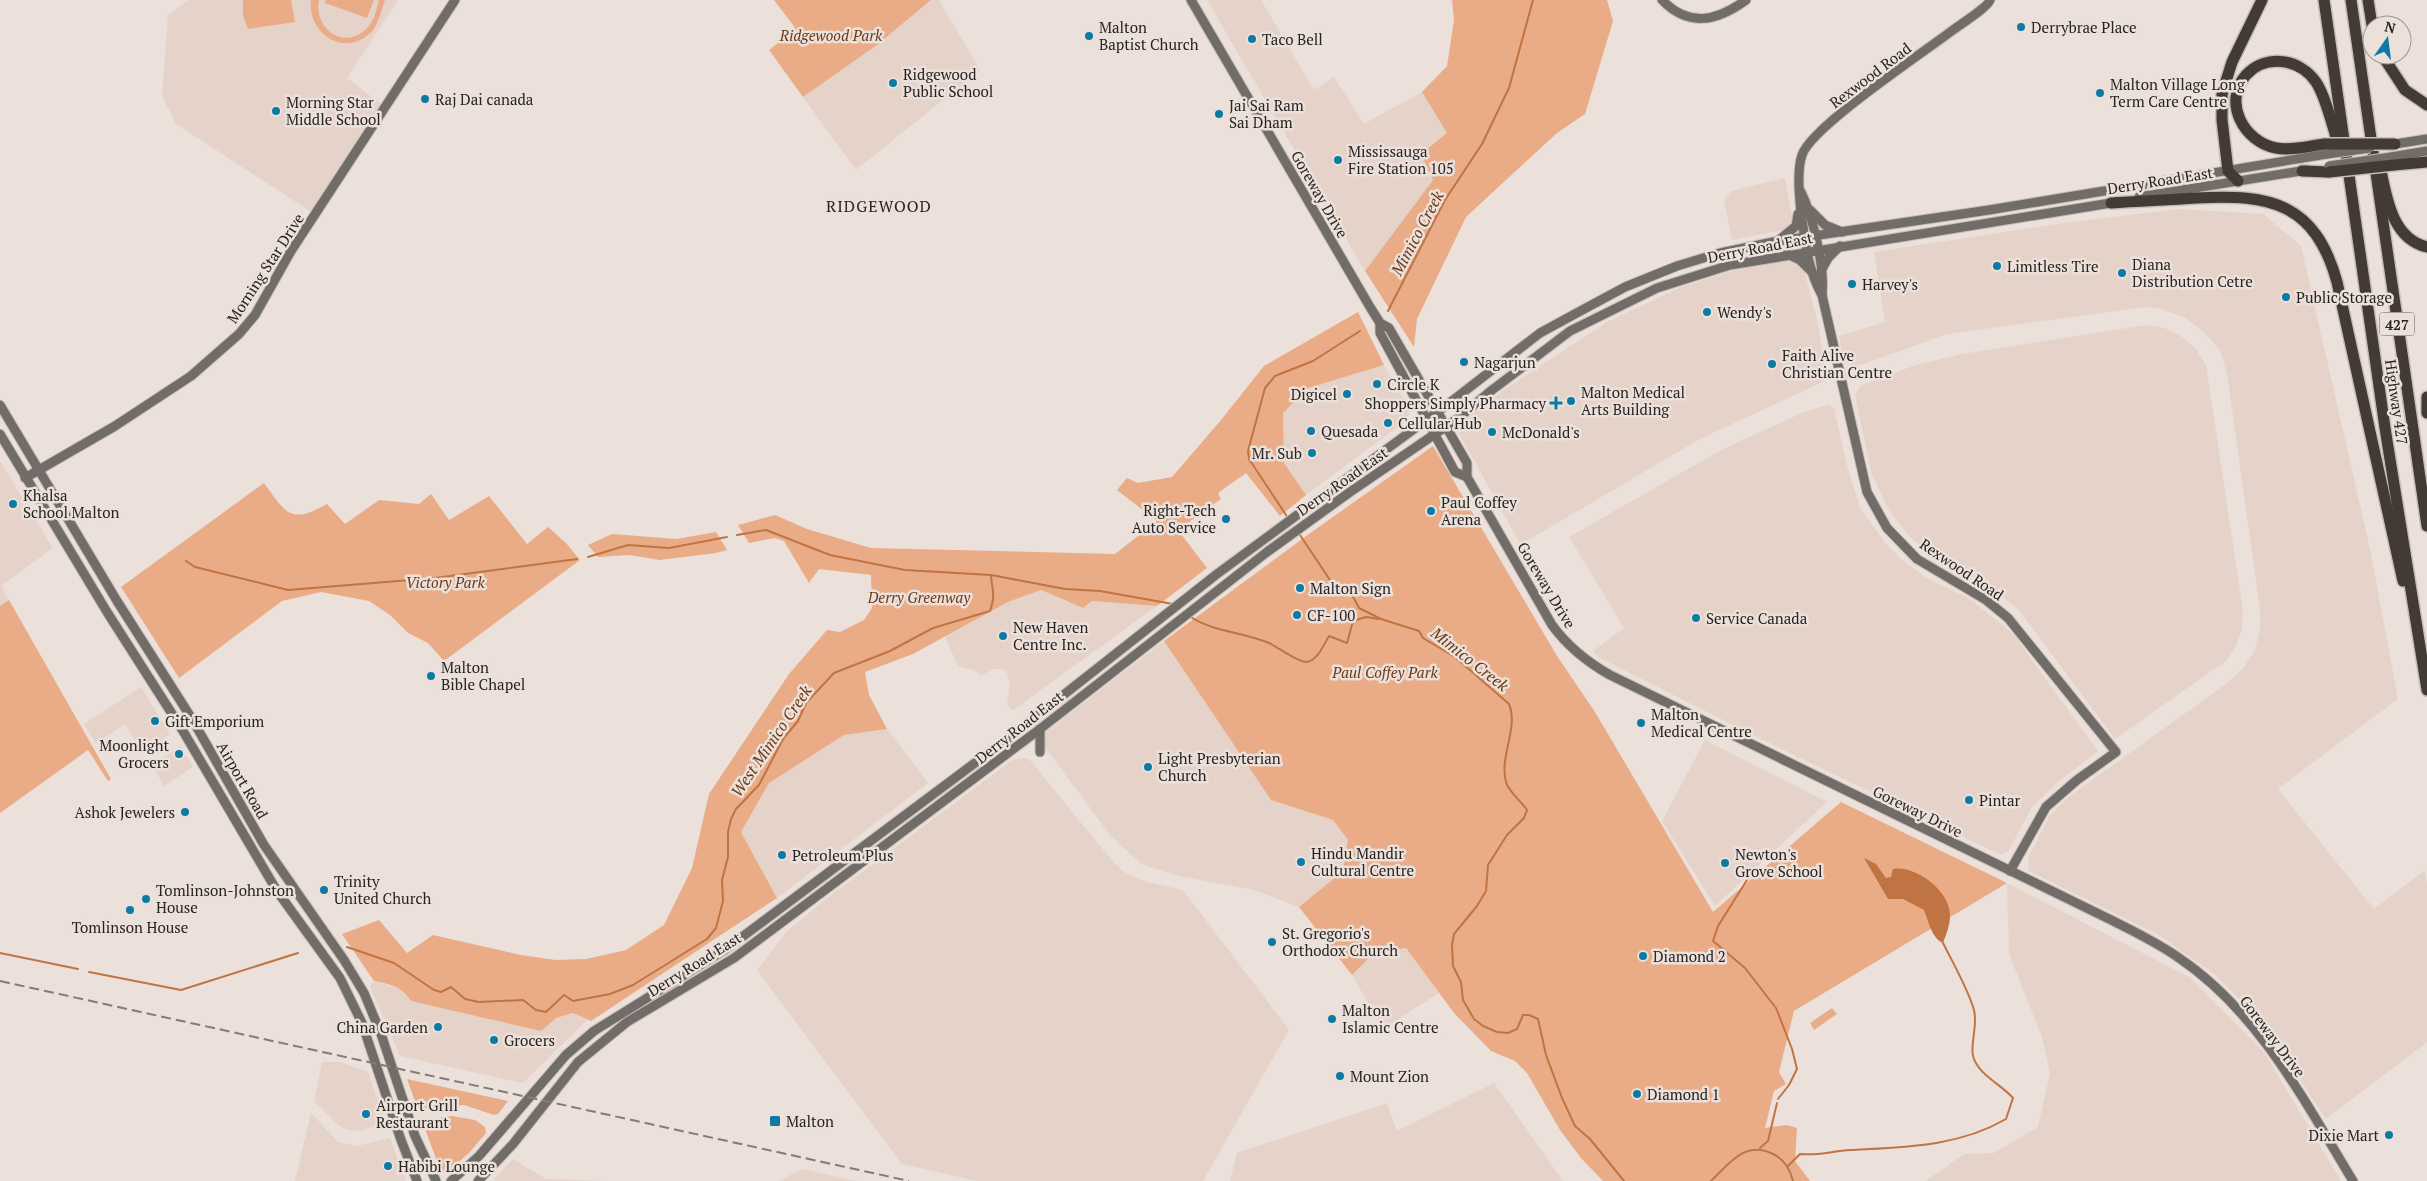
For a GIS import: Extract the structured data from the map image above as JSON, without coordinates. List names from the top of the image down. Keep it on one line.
{"streets":{"highway":["427","Highway 427"],"main road":["Rexwood Road","Derry Road East","Goreway Drive","Morning Star Drive","Airport Road"]},"crossings":[["Rexwood Road","Derry Road East"],["Rexwood Road","Goreway Drive"],["Derry Road East","Goreway Drive"],["Morning Star Drive","Airport Road"]],"districts":["RIDGEWOOD"],"water":["Mimico Creek","West Mimico Creek"],"parks":["Ridgewood Park","Victory Park","Derry Greenway","Paul Coffey Park"],"places":{"other":["Derrybrae Place","Malton Baptist Church","Taco Bell","Ridgewood Public School","Malton Village Long Term Care Centre","Raj Dai canada","Morning Star Middle School","Jai Sai Ram Sai Dham","Mississauga Fire Station 105","Limitless Tire","Diana Distribution Cetre","Harvey's","Public Storage","Wendy's","Nagarjun","Faith Alive Christian Centre","Circle K","Digicel","Malton Medical Arts Building","Cellular Hub","Quesada","McDonald's","Mr. Sub","Khalsa School Malton","Paul Coffey Arena","Right-Tech Auto Service","Malton Sign","CF-100","Service Canada","New Haven Centre Inc.","Malton Bible Chapel","Gift Emporium","Malton Medical Centre","Moonlight Grocers","Light Presbyterian Church","Pintar","Ashok Jewelers","Petroleum Plus","Hindu Mandir Cultural Centre","Newton's Grove School","Trinity United Church","Tomlinson-Johnston House","Tomlinson House","St. Gregorio's Orthodox Church","Diamond 2","Malton Islamic Centre","China Garden","Grocers","Mount Zion","Diamond 1","Airport Grill Restaurant","Dixie Mart","Habibi Lounge"],"health":["Shoppers Simply Pharmacy"],"transit":["Malton"]},"north":"top"}
